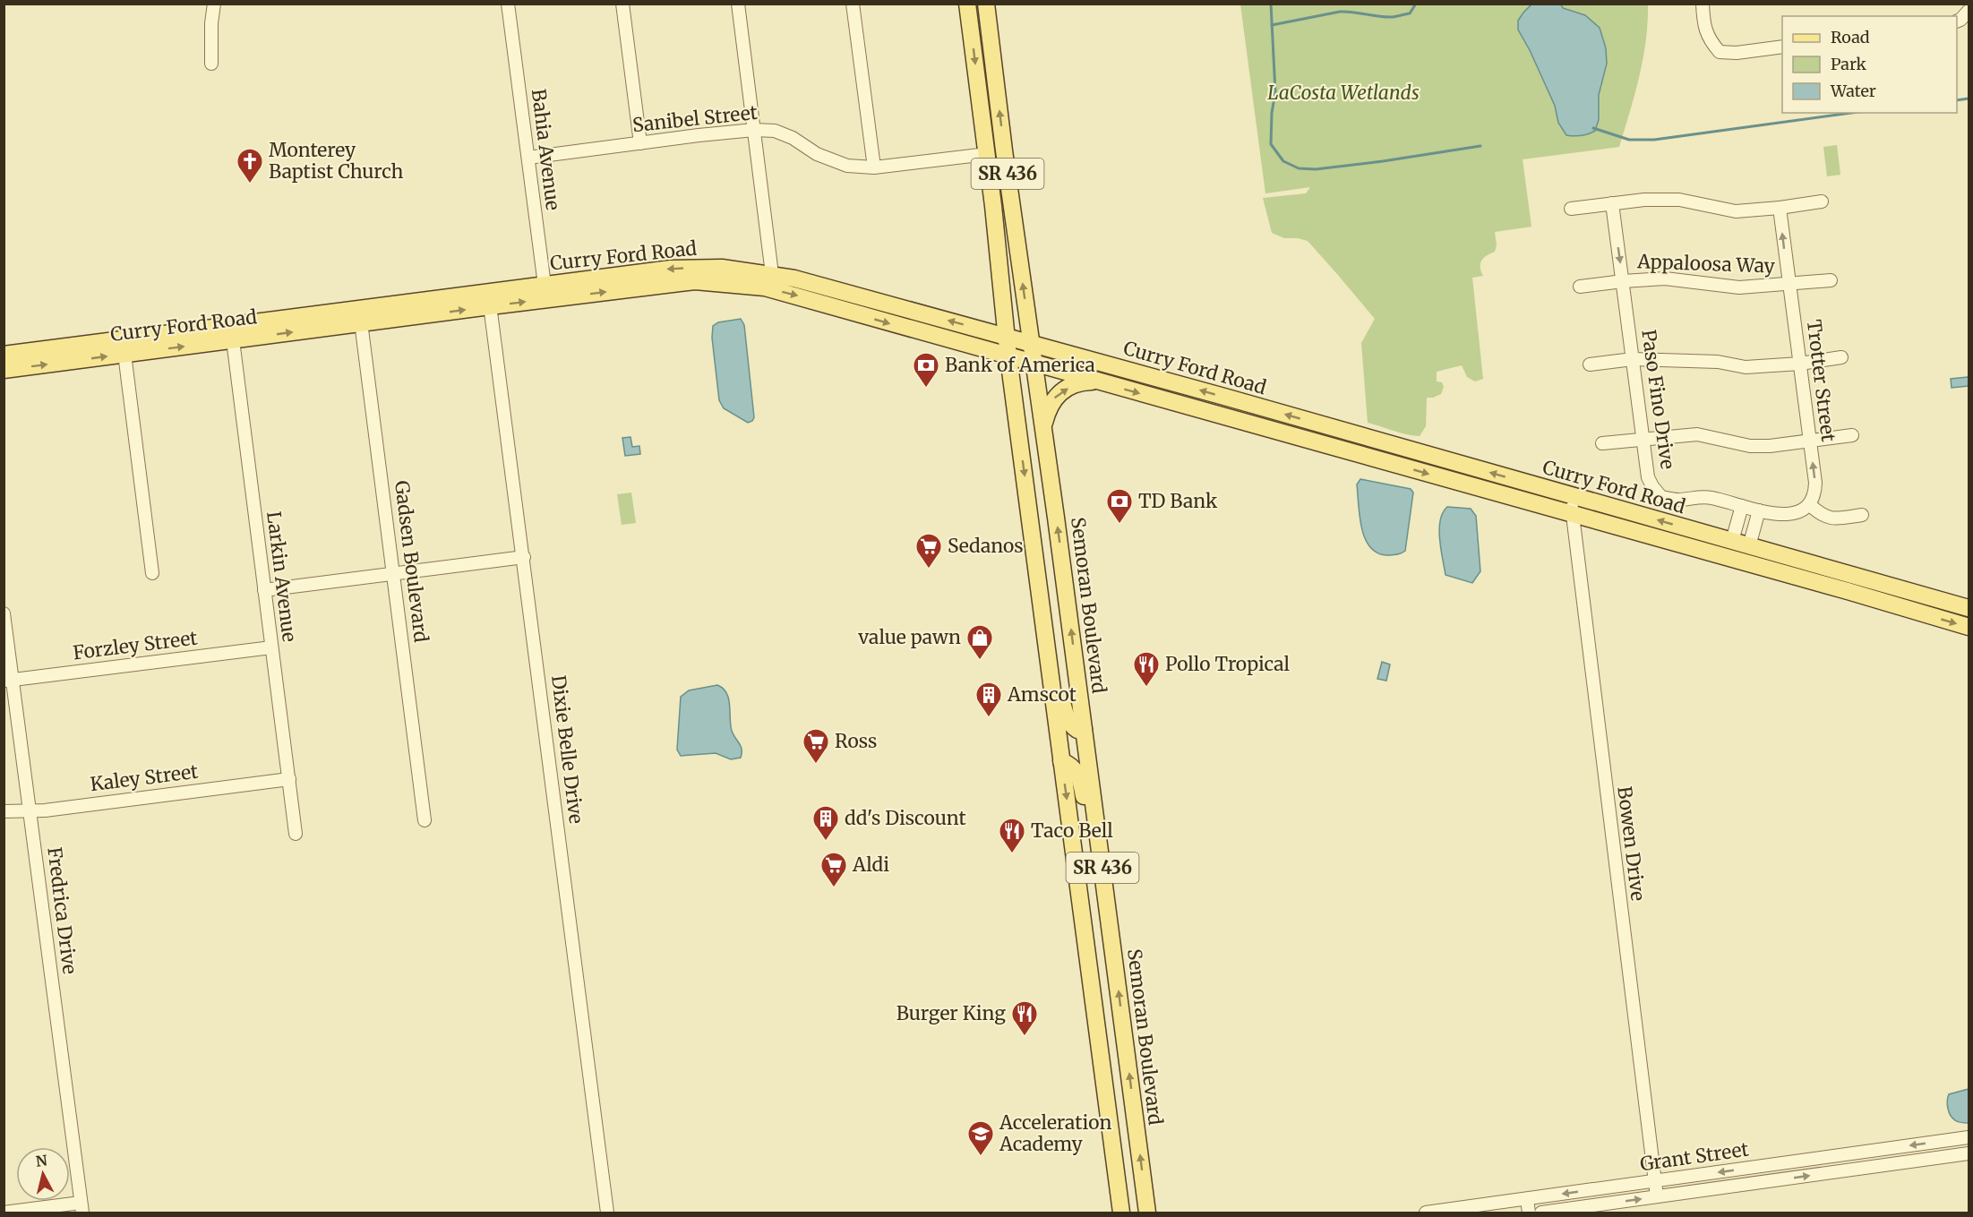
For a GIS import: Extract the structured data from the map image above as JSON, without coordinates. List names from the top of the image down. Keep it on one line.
{"streets":{"main road":["SR 436","Curry Ford Road","Semoran Boulevard"],"street":["Sanibel Street","Bahia Avenue","Appaloosa Way","Trotter Street","Paso Fino Drive","Gadsen Boulevard","Larkin Avenue","Forzley Street","Dixie Belle Drive","Kaley Street","Bowen Drive","Fredrica Drive","Grant Street"]},"crossings":[["Sanibel Street","Bahia Avenue"],["Sanibel Street","SR 436"],["Bahia Avenue","Curry Ford Road"],["SR 436","Curry Ford Road"],["Curry Ford Road","Gadsen Boulevard"],["Curry Ford Road","Larkin Avenue"],["Curry Ford Road","Semoran Boulevard"],["Curry Ford Road","Dixie Belle Drive"],["Curry Ford Road","Bowen Drive"],["Appaloosa Way","Trotter Street"],["Appaloosa Way","Paso Fino Drive"],["Larkin Avenue","Forzley Street"],["Larkin Avenue","Kaley Street"],["Forzley Street","Fredrica Drive"],["Kaley Street","Fredrica Drive"],["Bowen Drive","Grant Street"]],"one_way":["Trotter Street"],"parks":["LaCosta Wetlands"],"places":{"church":["Monterey Baptist Church"],"bank":["Bank of America","TD Bank"],"supermarket":["Sedanos","Ross","Aldi"],"shop":["value pawn"],"restaurant":["Pollo Tropical","Taco Bell","Burger King"],"building":["Amscot","dd's Discount"],"school or university":["Acceleration Academy"]},"legend":["Road","Park","Water"],"north":"top"}
